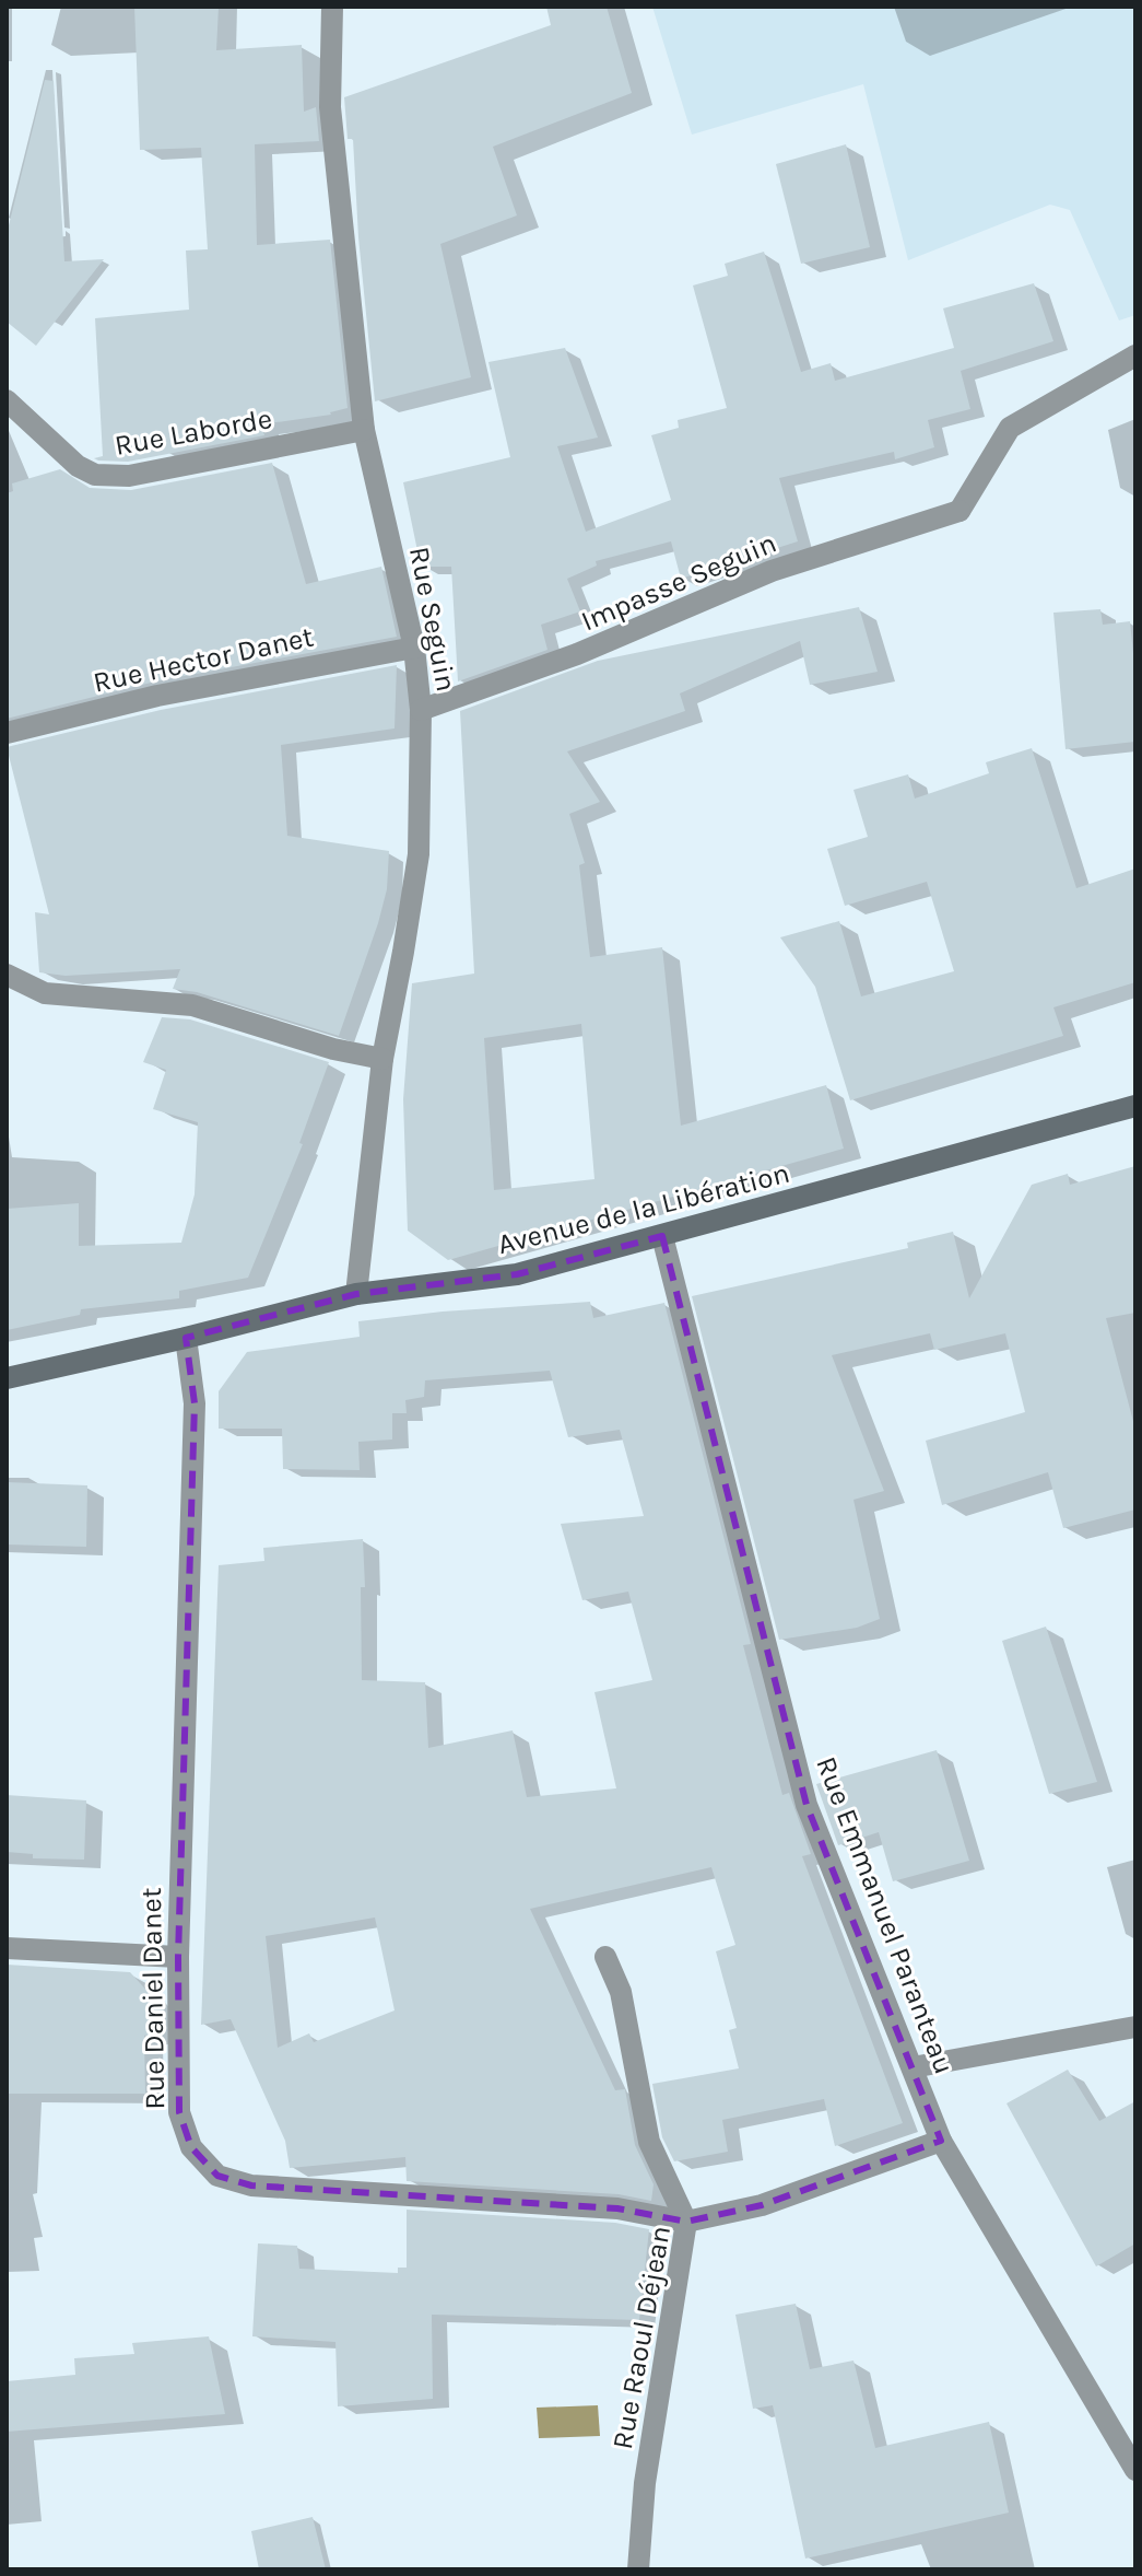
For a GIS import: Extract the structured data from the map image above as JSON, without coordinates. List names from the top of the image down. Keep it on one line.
{"streets":{"street":["Rue Laborde","Impasse Seguin","Rue Seguin","Rue Hector Danet","Avenue de la Libération","Rue Emmanuel Paranteau","Rue Daniel Danet","Rue Raoul Déjean"]},"crossings":[["Rue Laborde","Rue Seguin"],["Impasse Seguin","Rue Seguin"],["Rue Seguin","Rue Hector Danet"],["Rue Seguin","Avenue de la Libération"],["Avenue de la Libération","Rue Emmanuel Paranteau"],["Avenue de la Libération","Rue Daniel Danet"],["Rue Emmanuel Paranteau","Rue Raoul Déjean"],["Rue Daniel Danet","Rue Raoul Déjean"]]}
